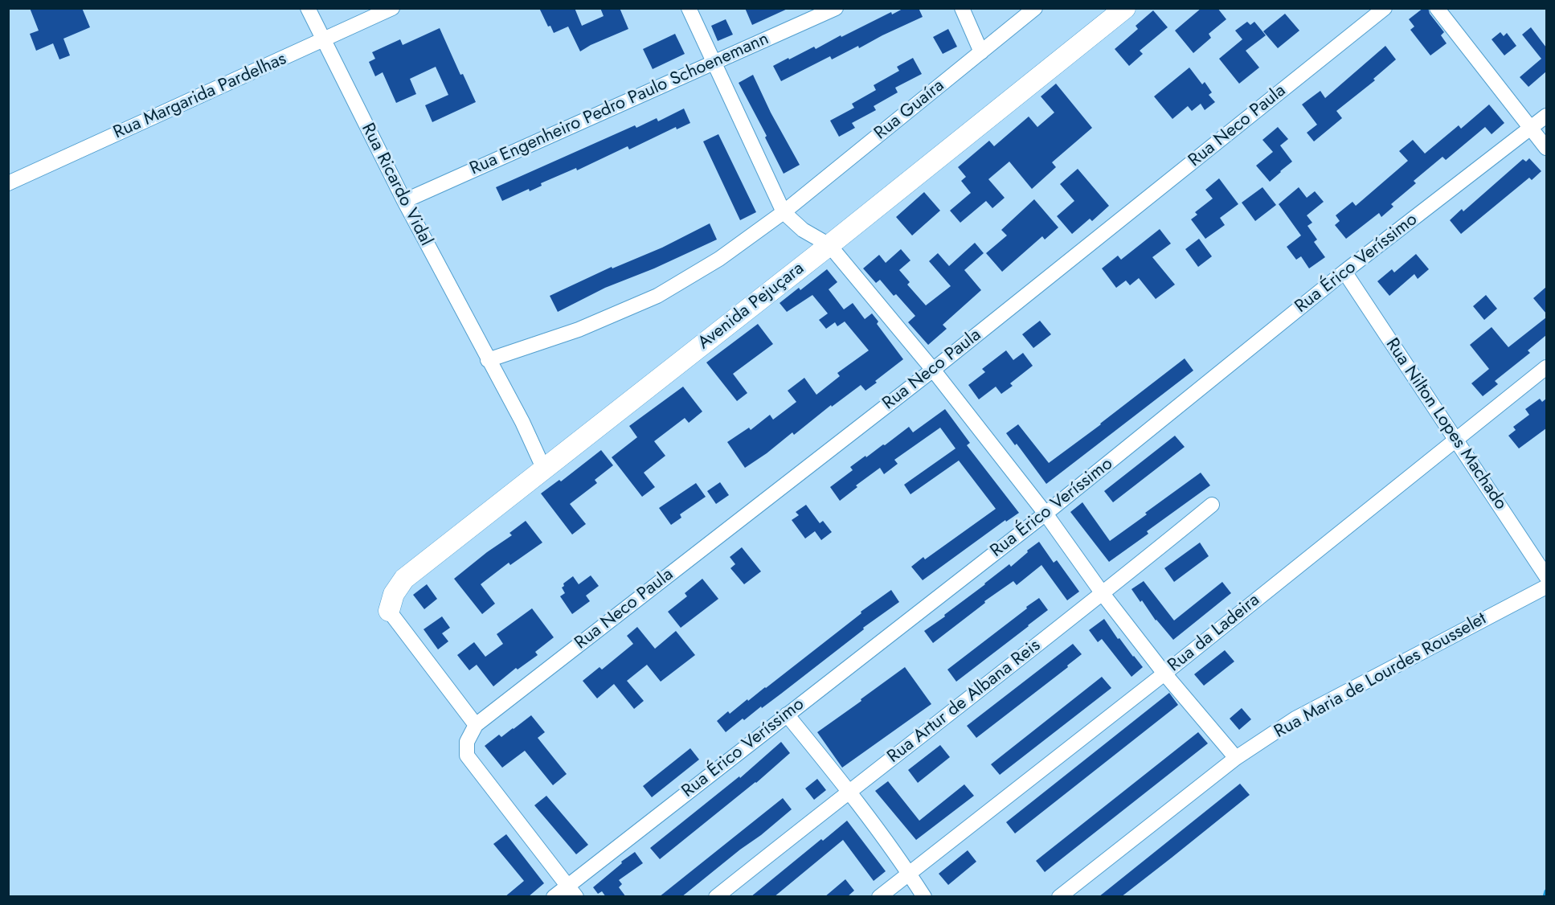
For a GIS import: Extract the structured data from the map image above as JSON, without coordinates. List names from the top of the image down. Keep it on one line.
{"streets":{"street":["Rua Margarida Pardelhas","Rua Engenheiro Pedro Paulo Schoenemann","Rua Guaíra","Rua Neco Paula","Rua Ricardo Vidal","Rua Érico Veríssimo","Avenida Pejuçara","Rua Nilton Lopes Machado","Rua da Ladeira","Rua Maria de Lourdes Rousselet","Rua Artur de Albana Reis"]},"crossings":[["Rua Margarida Pardelhas","Rua Ricardo Vidal"],["Rua Engenheiro Pedro Paulo Schoenemann","Rua Ricardo Vidal"],["Rua Guaíra","Rua Ricardo Vidal"],["Rua Ricardo Vidal","Avenida Pejuçara"],["Rua Érico Veríssimo","Rua Nilton Lopes Machado"],["Rua Nilton Lopes Machado","Rua da Ladeira"]]}
